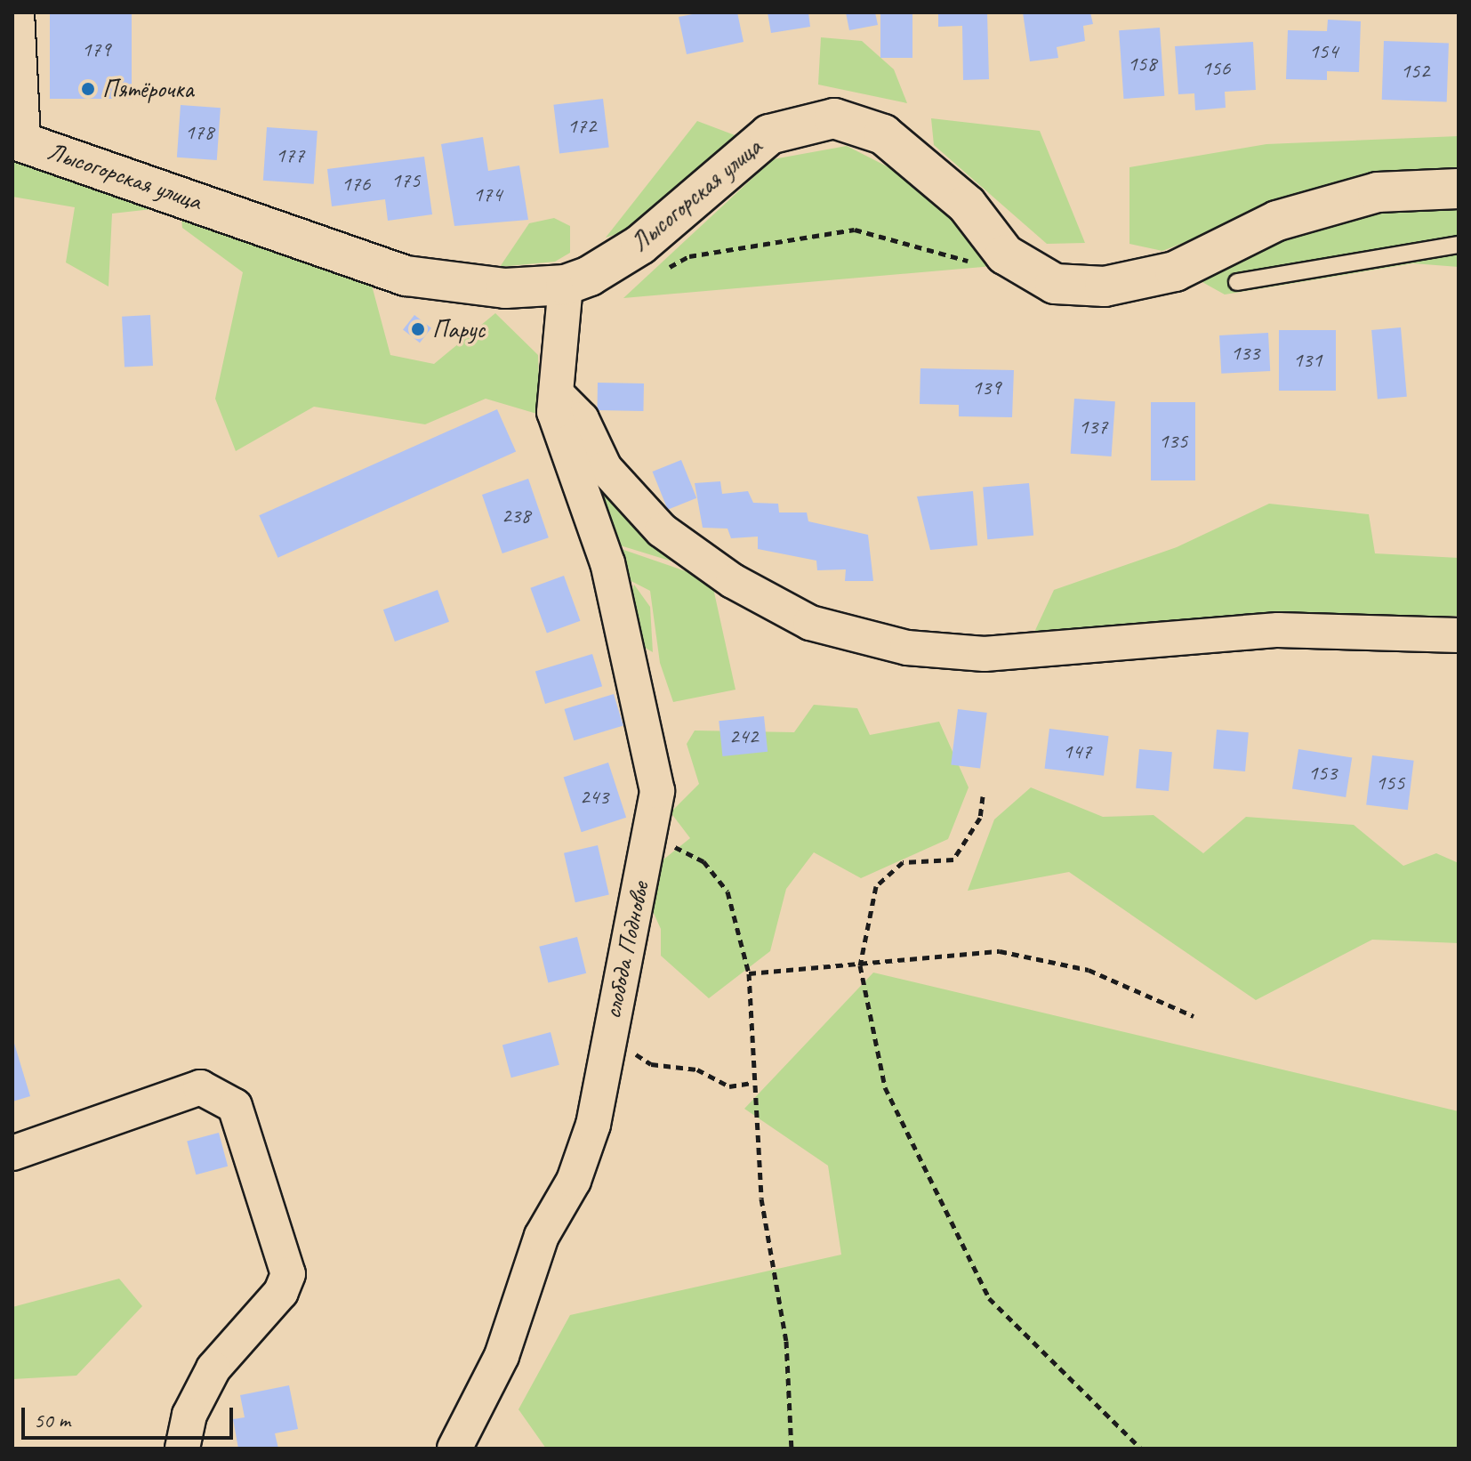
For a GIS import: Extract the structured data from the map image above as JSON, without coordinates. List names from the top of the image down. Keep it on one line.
{"streets":{"street":["Лысогорская улица","слобода Подновье"]},"places":["Пятёрочка","Парус"],"house_numbers":["179","154","158","156","152","172","178","177","175","176","174","133","131","139","137","135","238","242","147","153","155","243"],"scale_bar":"50 m"}
